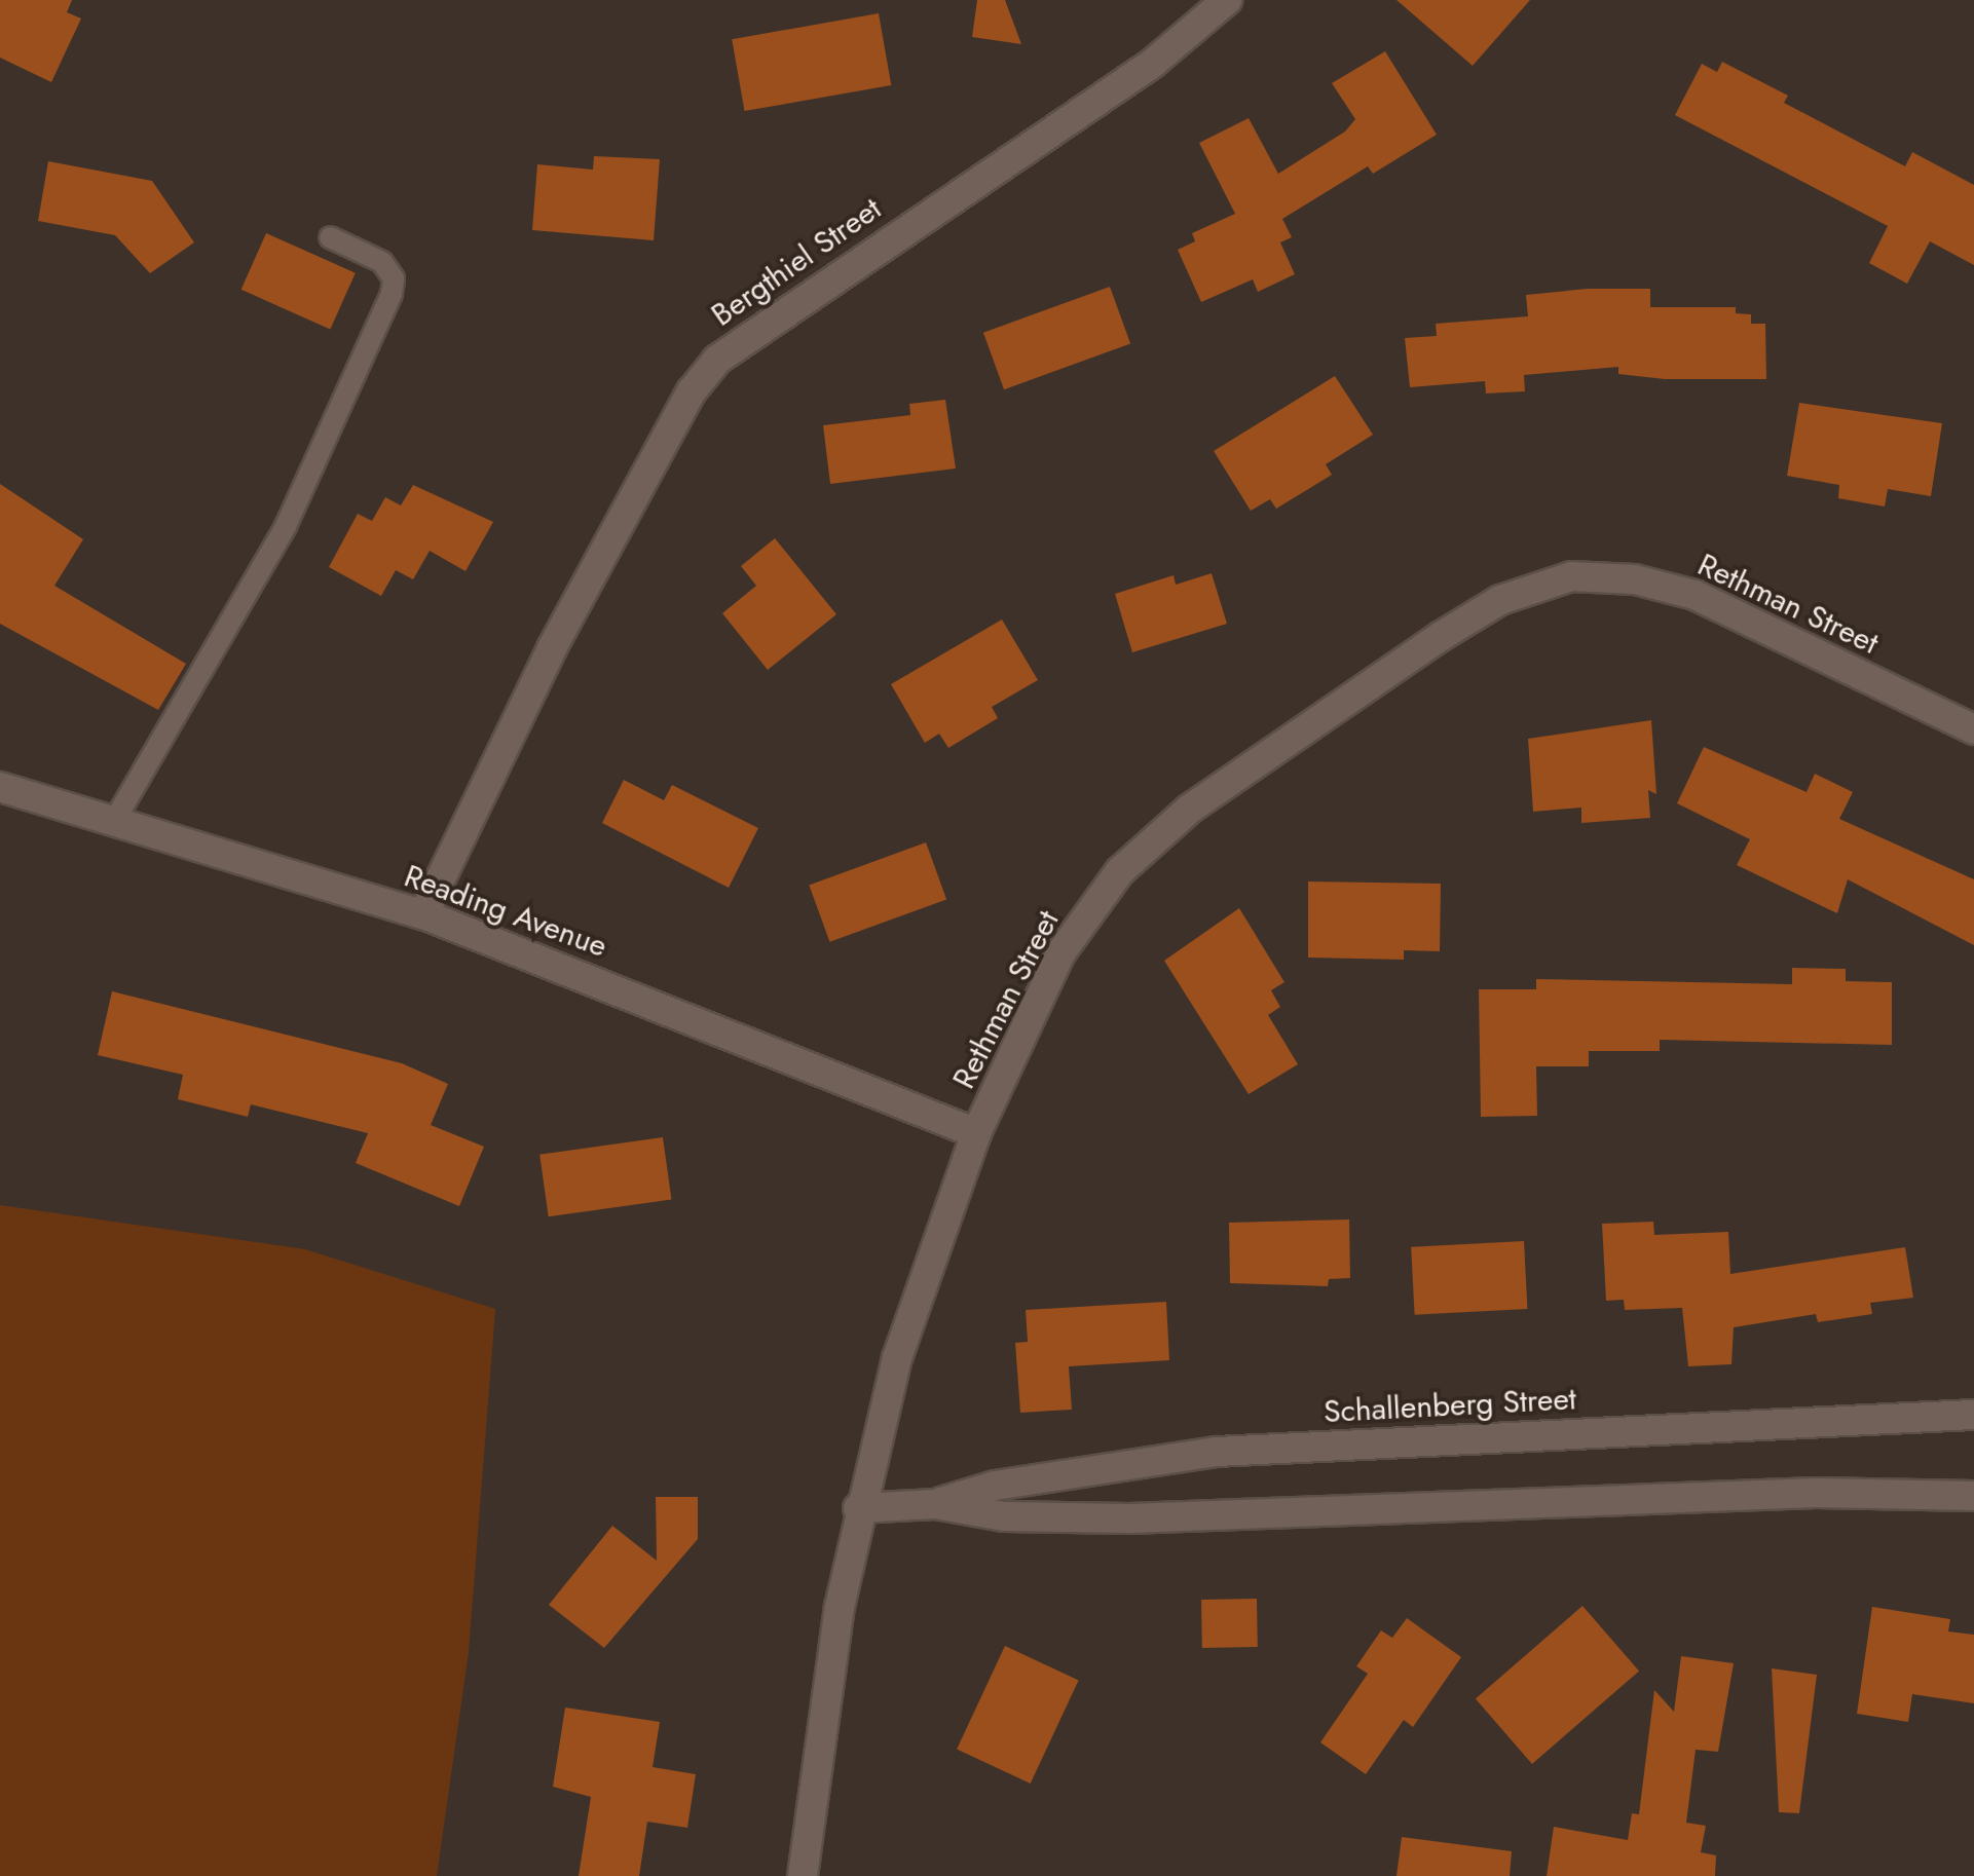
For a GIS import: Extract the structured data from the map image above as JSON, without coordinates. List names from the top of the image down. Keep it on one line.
{"streets":{"street":["Bergthiel Street","Rethman Street","Reading Avenue","Schallenberg Street"]},"crossings":[["Bergthiel Street","Reading Avenue"],["Rethman Street","Reading Avenue"],["Rethman Street","Schallenberg Street"]]}
